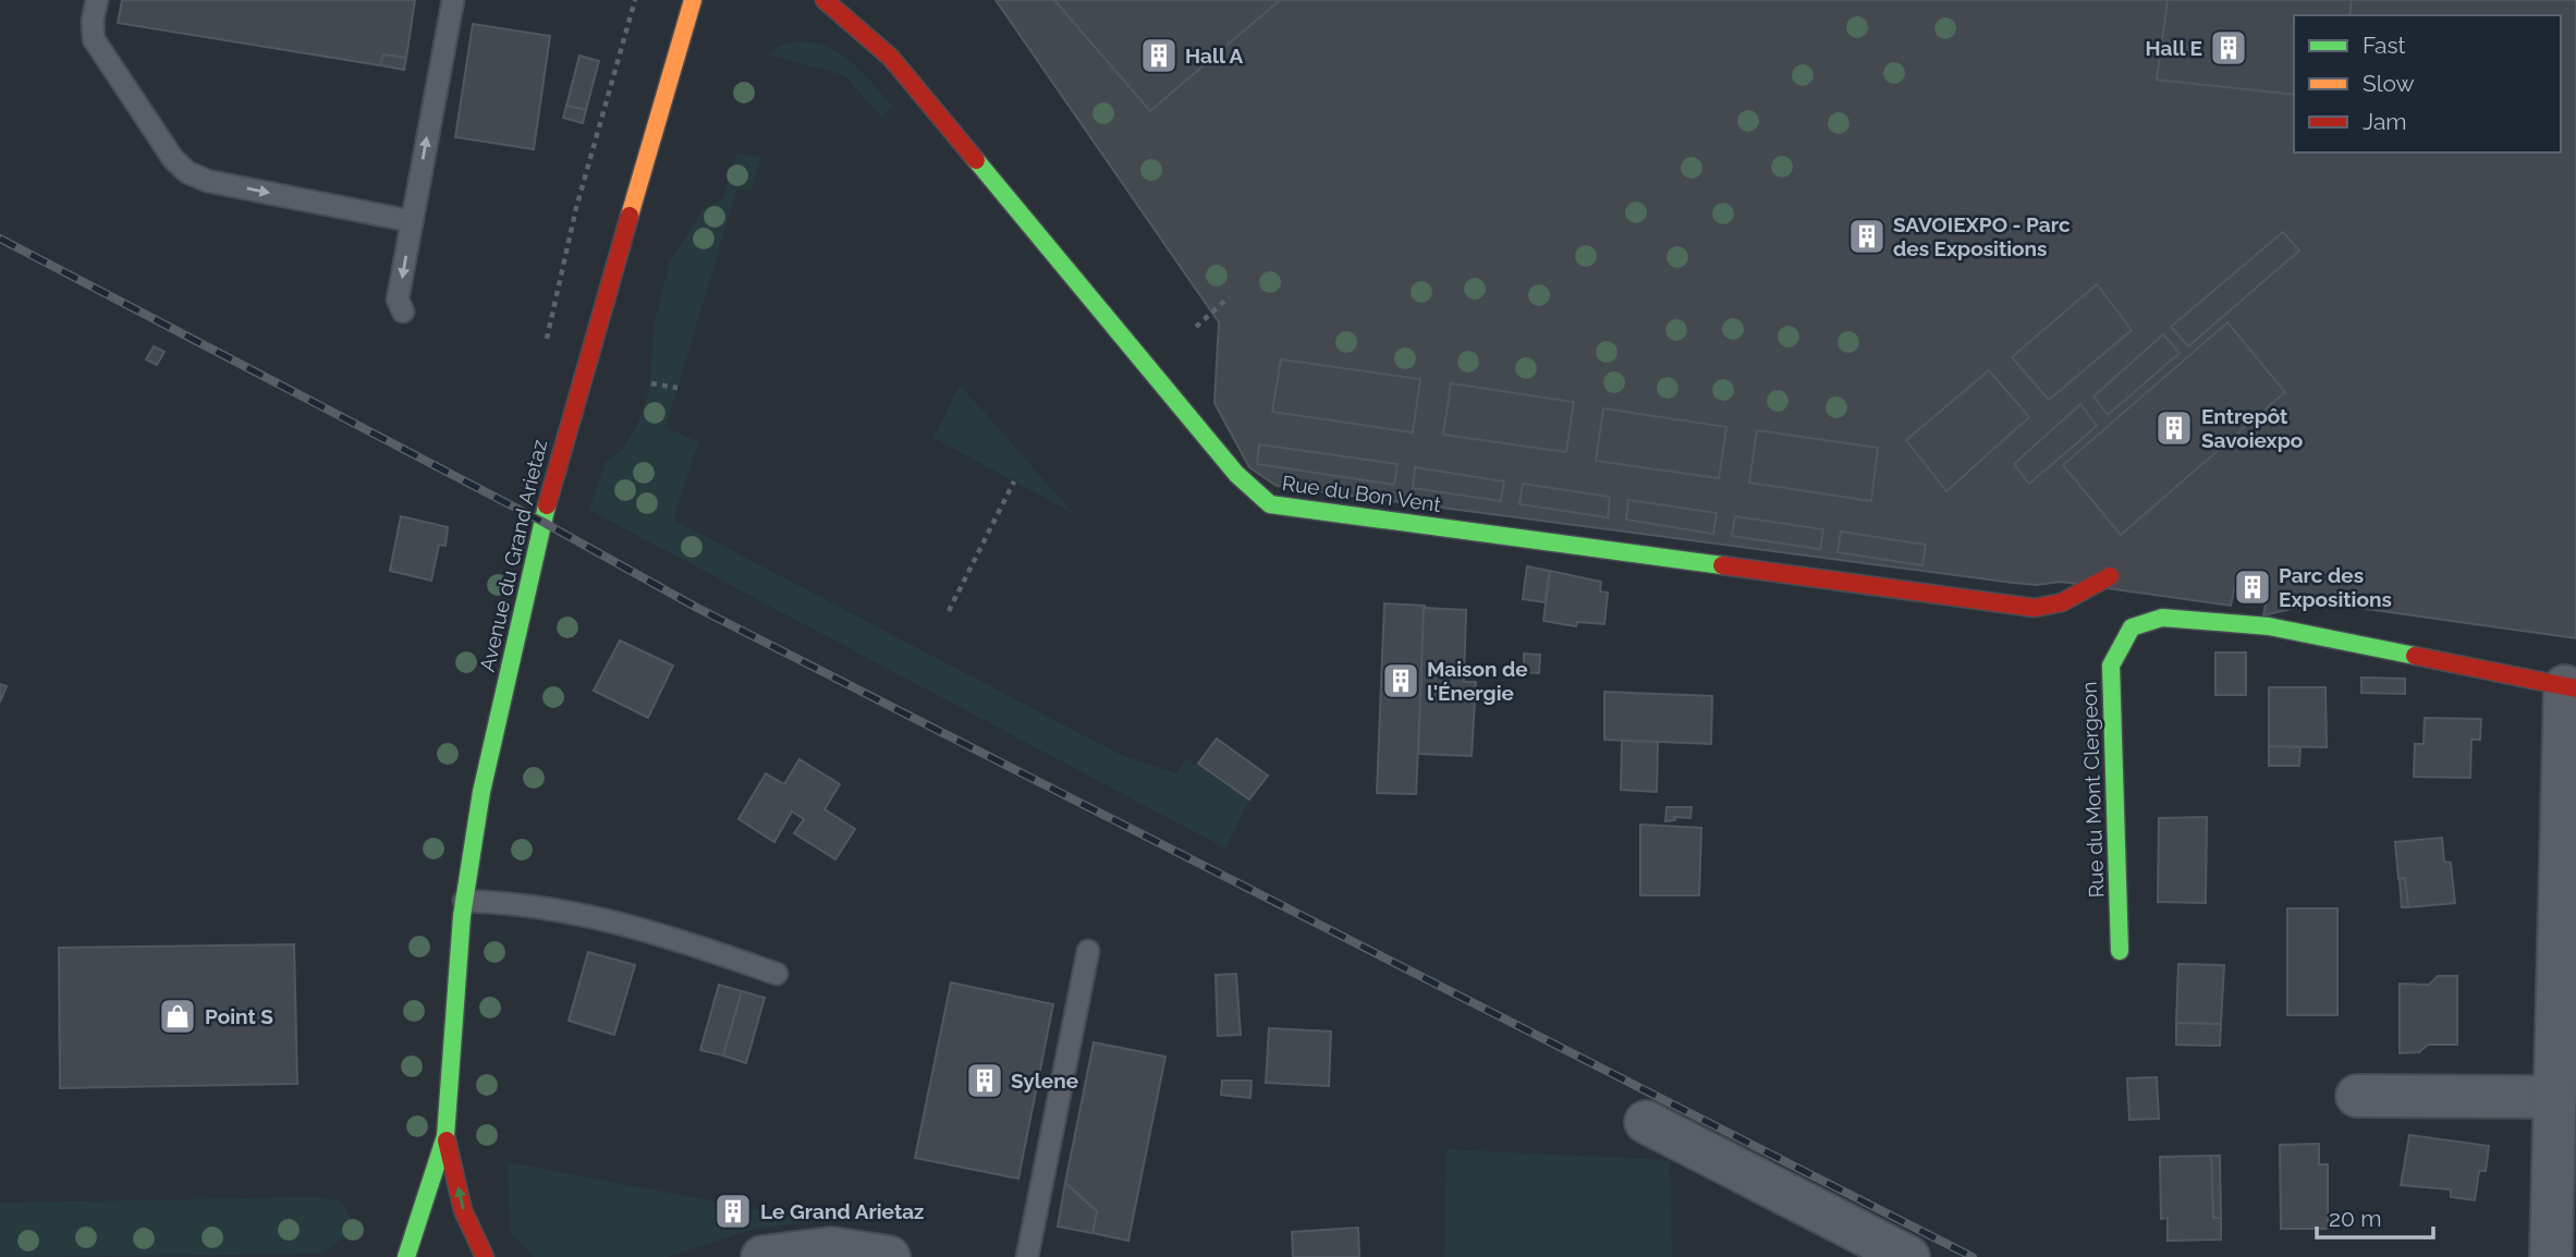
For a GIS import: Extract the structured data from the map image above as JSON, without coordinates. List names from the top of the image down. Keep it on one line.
{"streets":{"street":["Rue du Bon Vent","Avenue du Grand Arietaz","Rue du Mont Clergeon"]},"places":{"building":["Hall E","Hall A","SAVOIEXPO - Parc des Expositions","Entrepôt Savoiexpo","Parc des Expositions","Maison de l'Énergie","Sylene","Le Grand Arietaz"],"shop":["Point S"]},"legend":["Fast","Slow","Jam"],"scale_bar":"20 m"}
